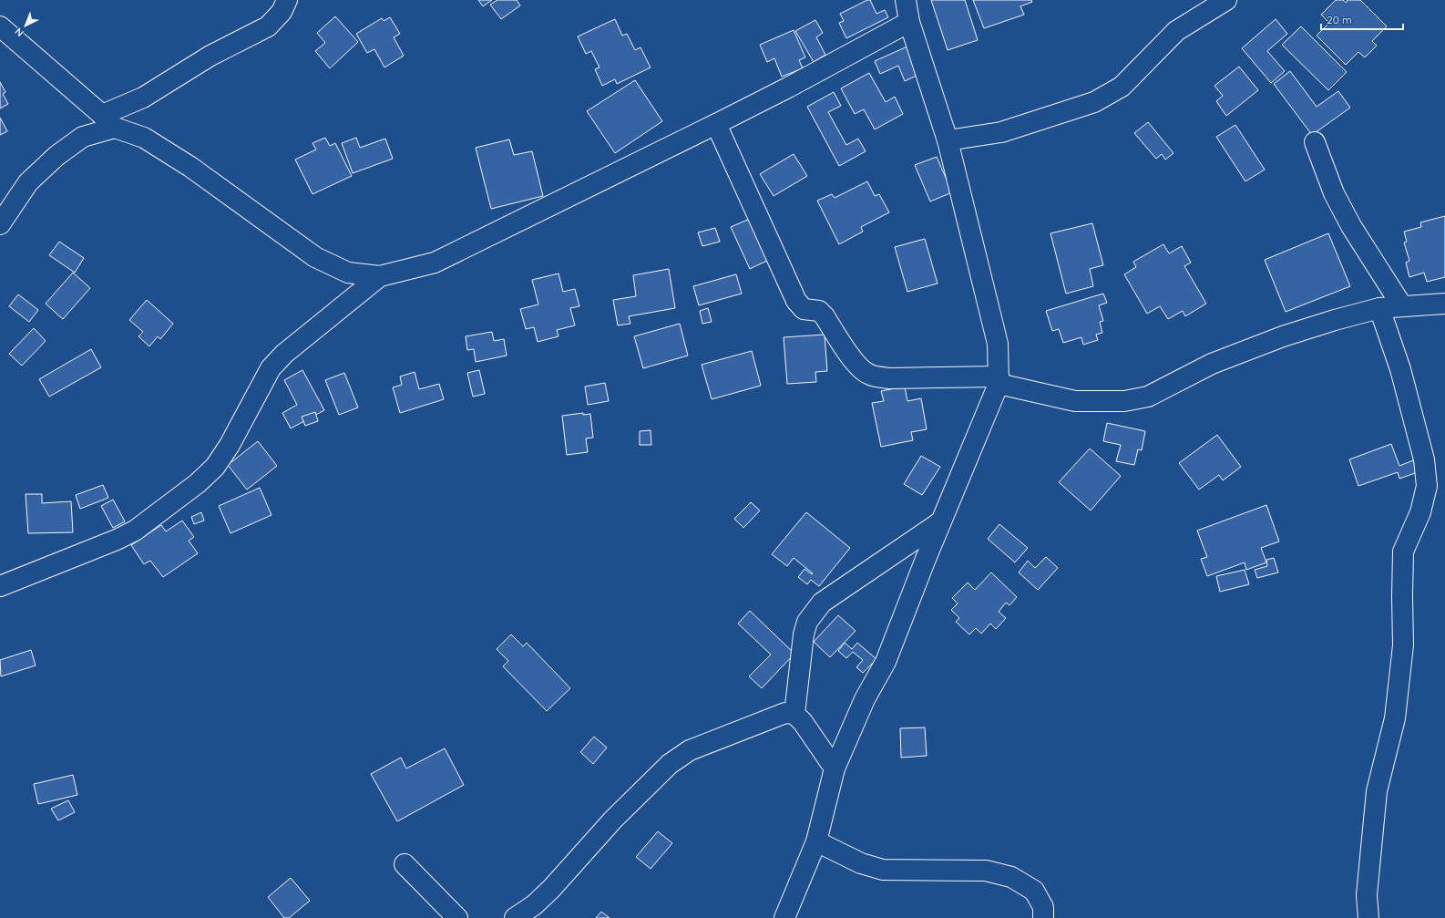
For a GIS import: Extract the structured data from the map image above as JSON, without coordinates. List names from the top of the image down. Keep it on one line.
{"scale_bar":"20 m","north":"bottom left"}
